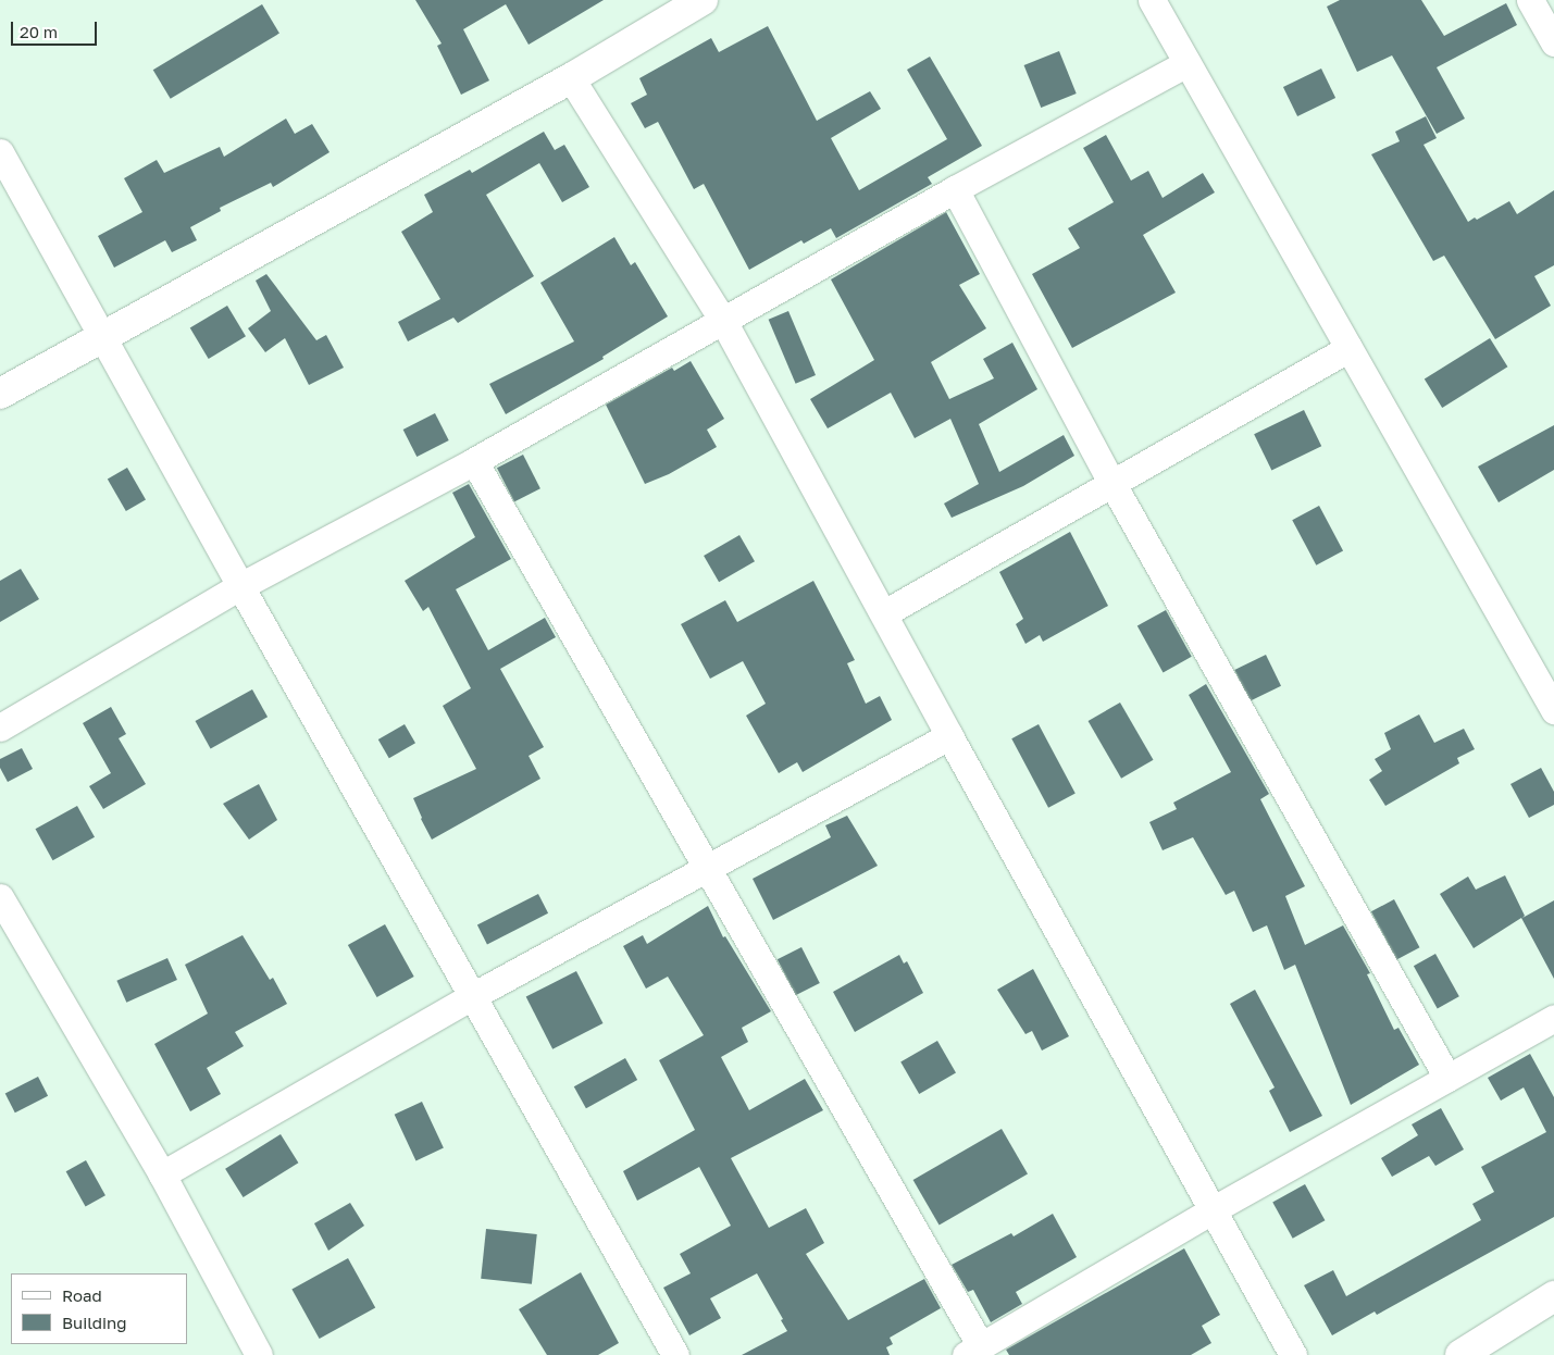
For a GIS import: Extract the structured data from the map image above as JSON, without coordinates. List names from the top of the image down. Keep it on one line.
{"legend":["Road","Building"],"scale_bar":"20 m"}
